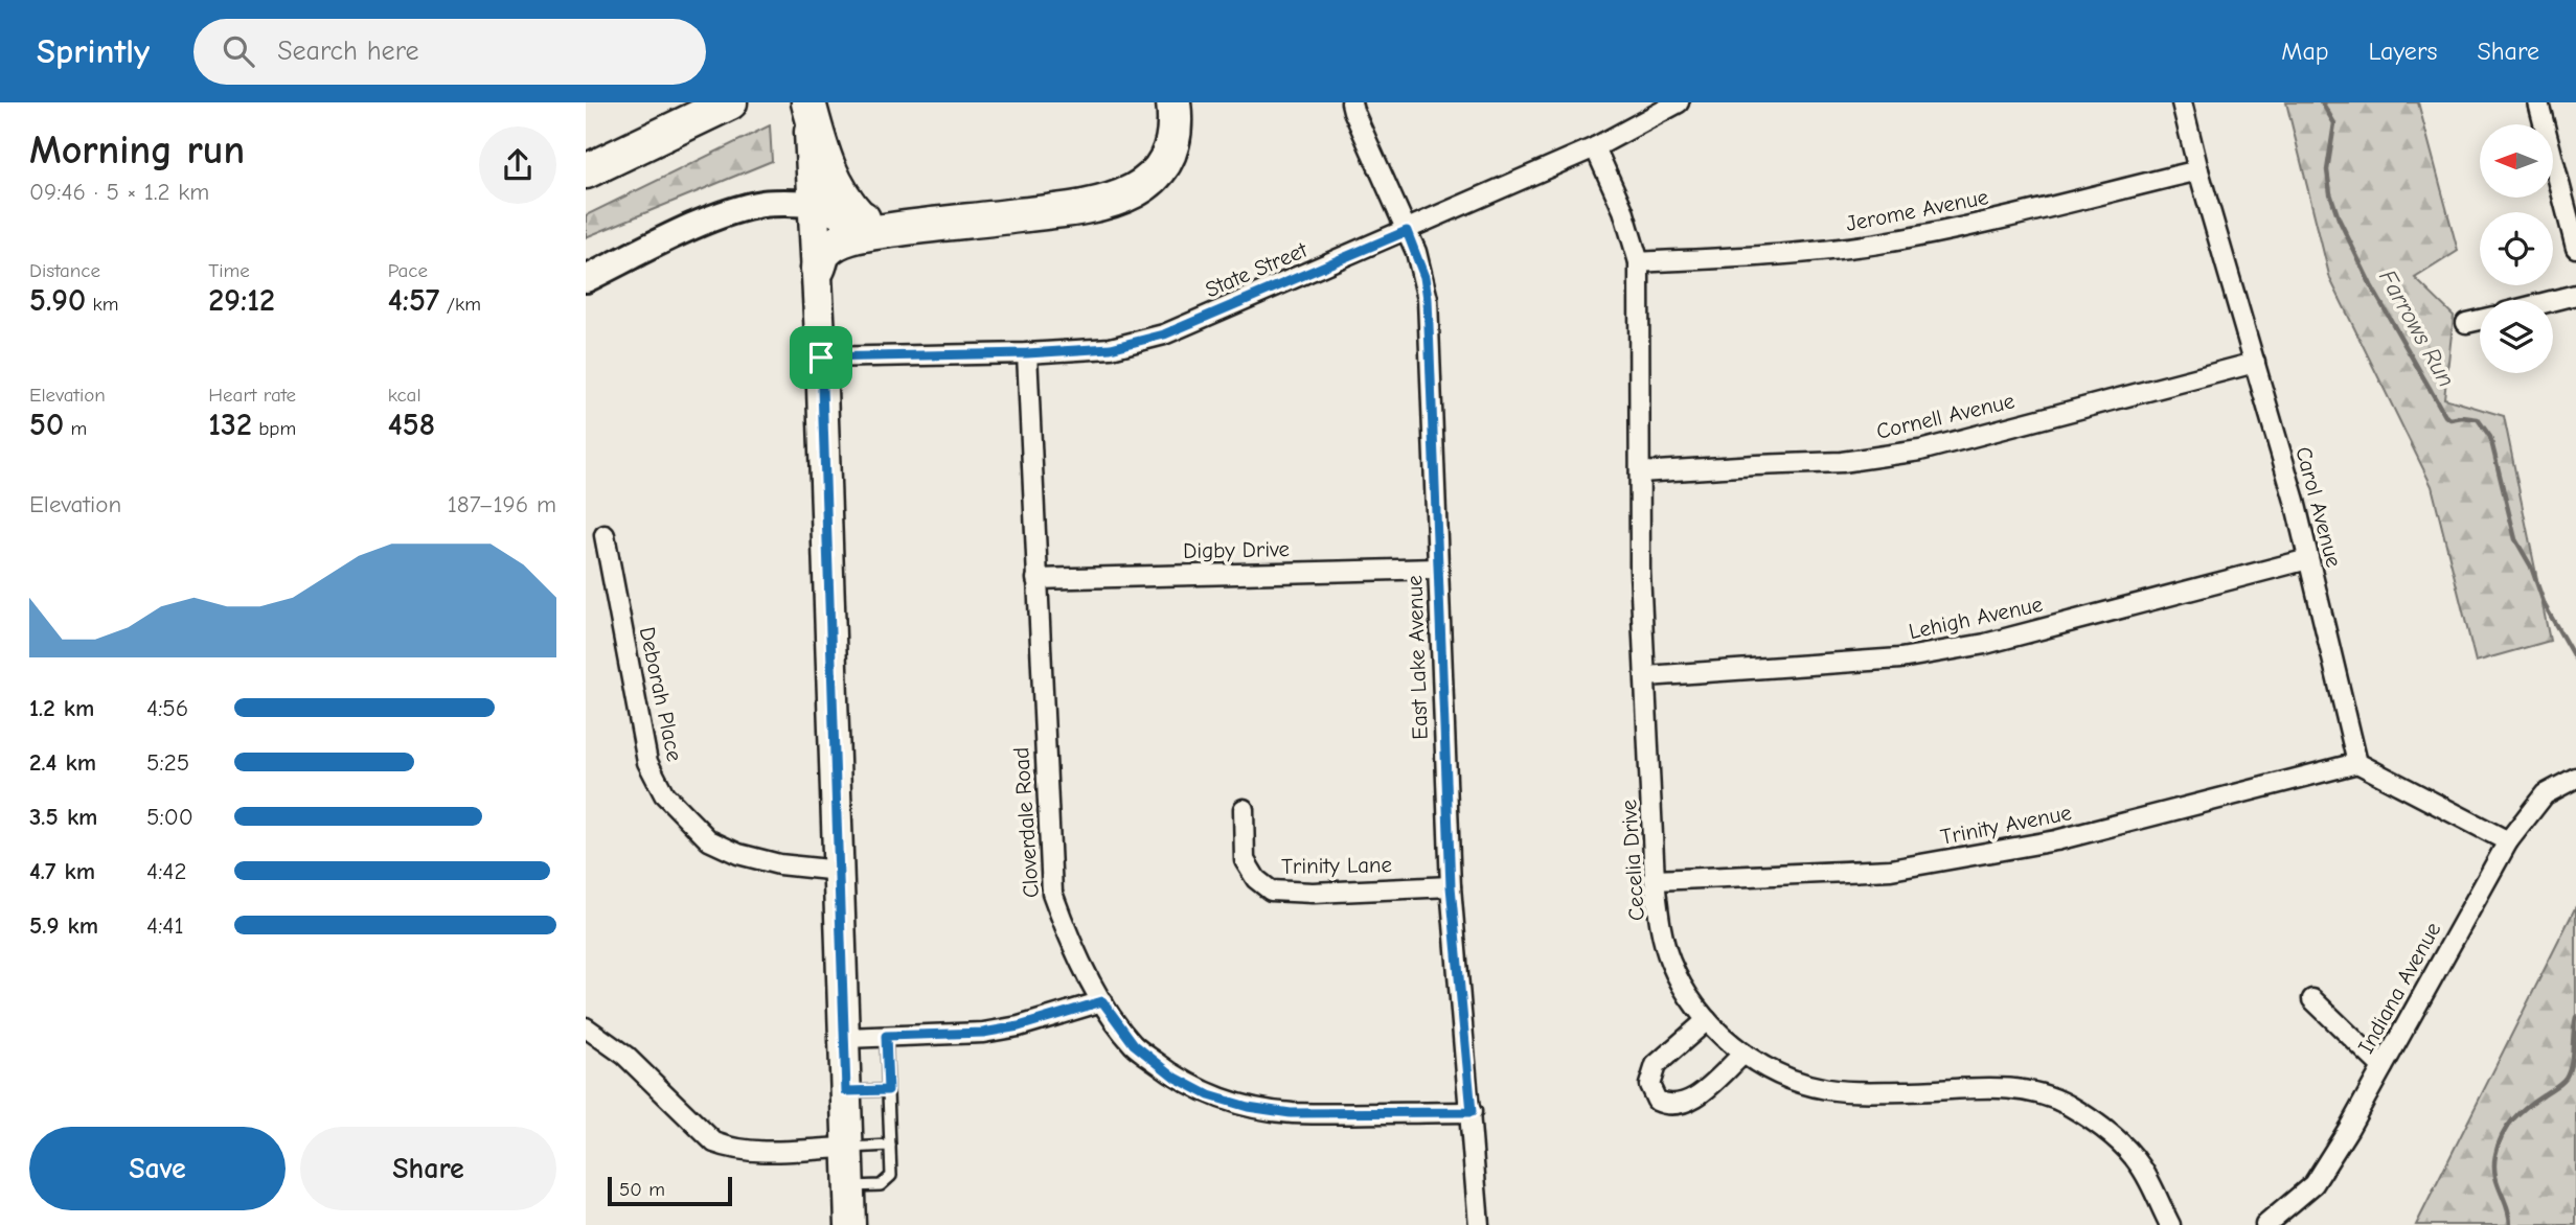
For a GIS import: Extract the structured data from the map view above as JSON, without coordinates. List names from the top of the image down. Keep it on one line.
{"streets":{"street":["Jerome Avenue","State Street","Cornell Avenue","Carol Avenue","Digby Drive","Lehigh Avenue","East Lake Avenue","Deborah Place","Cloverdale Road","Trinity Avenue","Cecelia Drive","Trinity Lane","Indiana Avenue"]},"crossings":[["Jerome Avenue","Carol Avenue"],["Jerome Avenue","Cecelia Drive"],["State Street","East Lake Avenue"],["State Street","Cloverdale Road"],["State Street","Cecelia Drive"],["Cornell Avenue","Carol Avenue"],["Cornell Avenue","Cecelia Drive"],["Carol Avenue","Lehigh Avenue"],["Carol Avenue","Trinity Avenue"],["Digby Drive","East Lake Avenue"],["Digby Drive","Cloverdale Road"],["Lehigh Avenue","Cecelia Drive"],["East Lake Avenue","Cloverdale Road"],["East Lake Avenue","Trinity Lane"],["Trinity Avenue","Cecelia Drive"]],"water":["Farrows Run"],"scale_bar":"50 m","north":"left","page":{"header":"Sprintly","search":"Search here","nav":["Map","Layers","Share"],"heading":["Morning run","09:46 · 5 × 1.2 km"],"stats":[["Distance","5.90 km"],["Time","29:12"],["Pace","4:57 /km"],["Elevation","50 m"],["Heart rate","132 bpm"],["kcal","458"]],"chart":["Elevation","187–196 m"],"list":[{"name":"1.2 km","note":"4:56"},{"name":"2.4 km","note":"5:25"},{"name":"3.5 km","note":"5:00"},{"name":"4.7 km","note":"4:42"},{"name":"5.9 km","note":"4:41"}],"buttons":["Save","Share"],"scale":"50 m"}}
